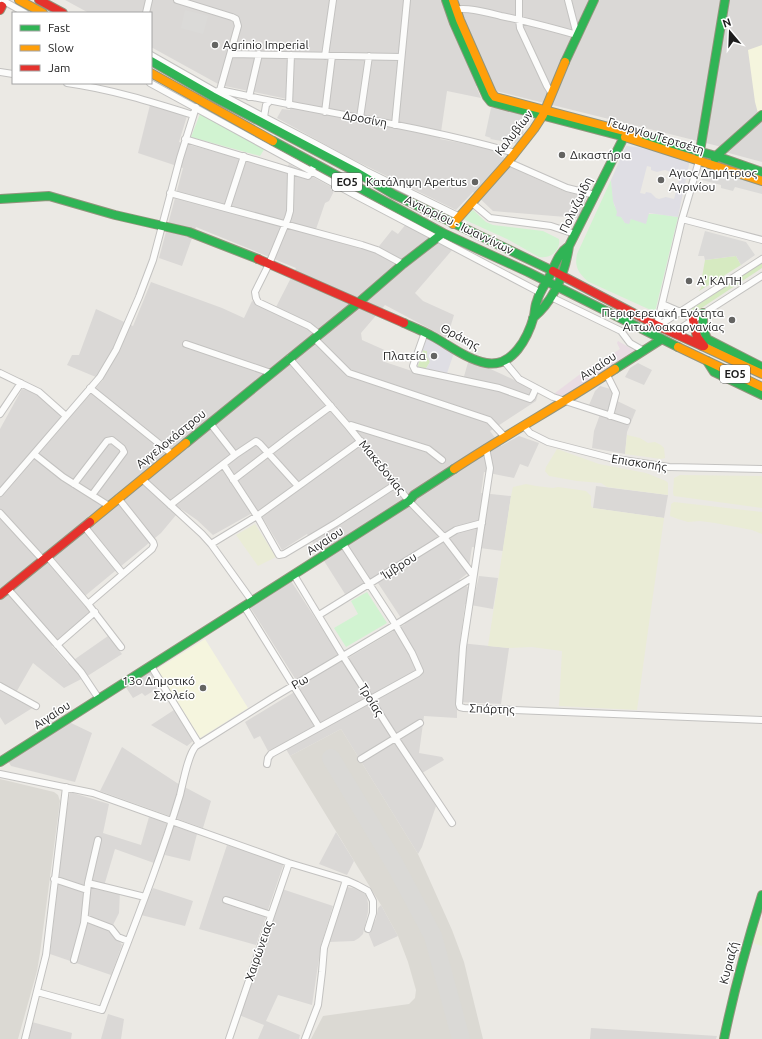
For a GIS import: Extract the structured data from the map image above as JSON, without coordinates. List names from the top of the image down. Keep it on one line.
{"streets":{"main road":["Καλυβίων","ΓεωργίουΤερτσέτη","ΕΟ5","Πολυζωίδη","Αντιρρίου - Ιωαννίνων","Θράκης","Αιγαίου","Αγγελοκάστρου","Κυριαζή"],"street":["Δροσίνη","Επισκοπής","Μακεδονίας","Ίμβρου","Ρω","Τροίας","Σπάρτης","Χαιρώνειας"]},"crossings":[["Δροσίνη","Καλυβίων"],["Καλυβίων","ΓεωργίουΤερτσέτη"],["Καλυβίων","Αντιρρίου - Ιωαννίνων"],["ΓεωργίουΤερτσέτη","Πολυζωίδη"],["Αντιρρίου - Ιωαννίνων","Αιγαίου"],["Αντιρρίου - Ιωαννίνων","Αγγελοκάστρου"],["Θράκης","Αγγελοκάστρου"],["Αιγαίου","Επισκοπής"],["Αιγαίου","Μακεδονίας"],["Αιγαίου","Τροίας"],["Αιγαίου","Σπάρτης"],["Αγγελοκάστρου","Μακεδονίας"],["Μακεδονίας","Ίμβρου"],["Μακεδονίας","Ρω"],["Μακεδονίας","Σπάρτης"],["Ίμβρου","Τροίας"],["Ίμβρου","Σπάρτης"],["Ρω","Τροίας"],["Ρω","Σπάρτης"]],"places":["Agrinio Imperial","Δικαστήρια","Αγιος Δημήτριος Αγρινίου","Κατάληψη Apertus","Α' ΚΑΠΗ","Περιφερειακή Ενότητα Αιτωλοακαρνανίας","Πλατεία","13ο Δημοτικό Σχολείο"],"legend":["Fast","Slow","Jam"],"north":"top"}
